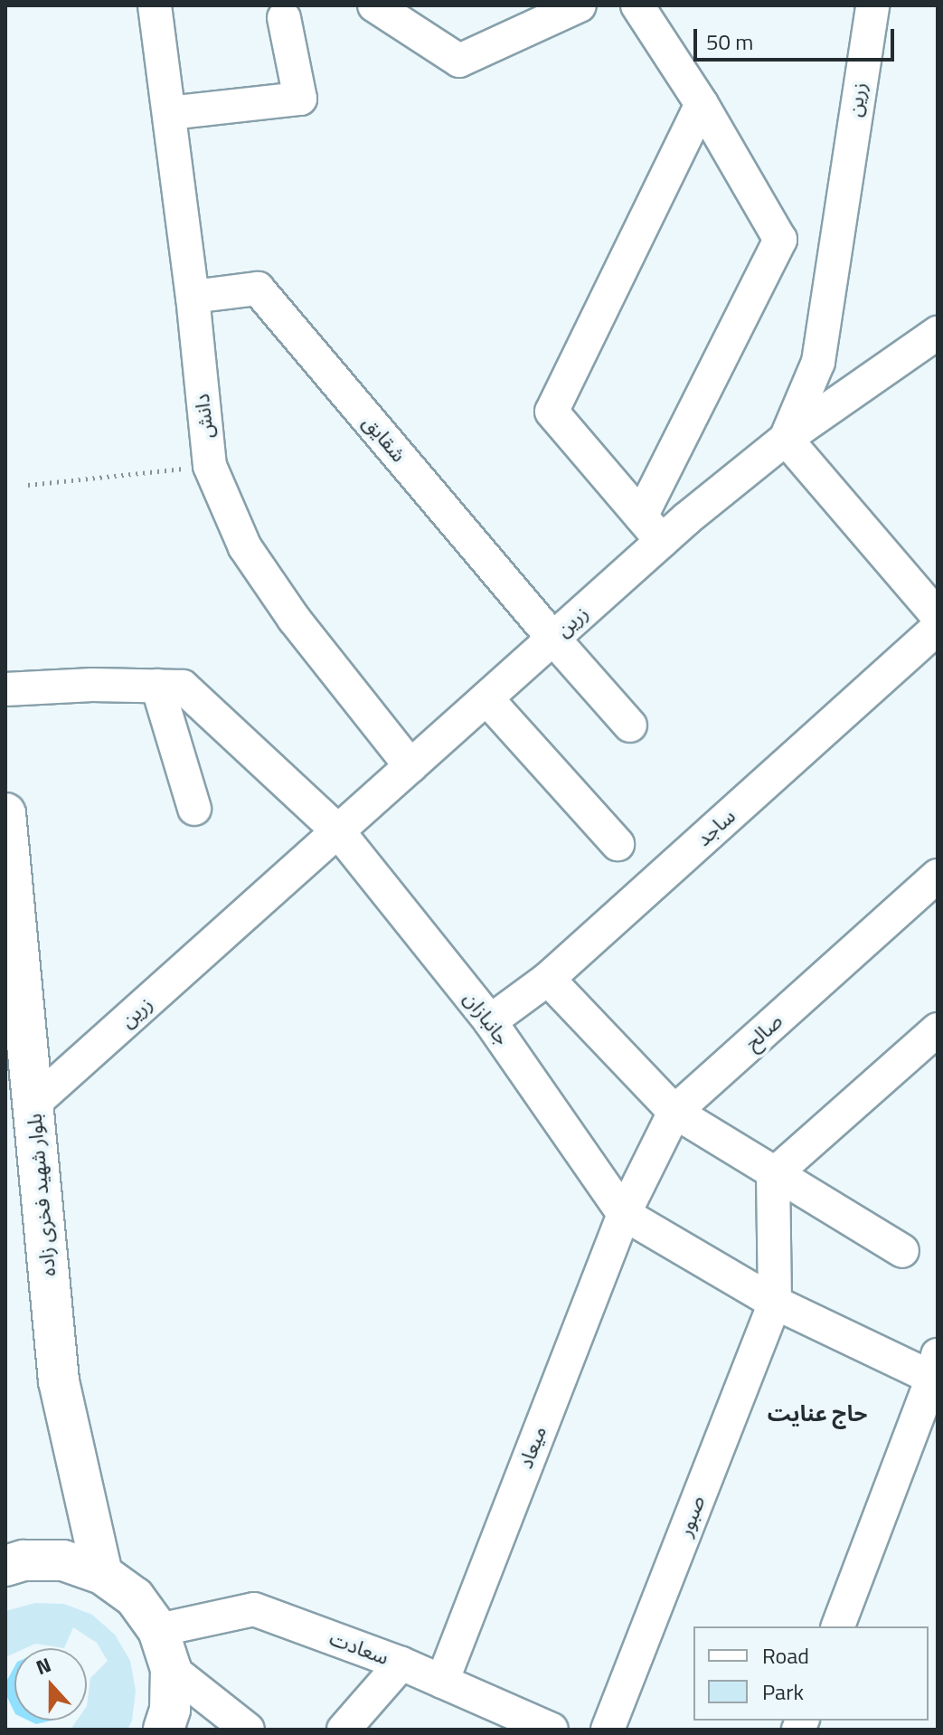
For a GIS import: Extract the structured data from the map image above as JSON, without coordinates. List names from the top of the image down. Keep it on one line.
{"streets":{"main road":["بلوار شهید فخری زاده"],"street":["زرین","دانش","شقایق","ساجد","جانبازان","صالح","میعاد","صبور","سعادت"]},"crossings":[["زرین","دانش"],["زرین","شقایق"],["زرین","جانبازان"],["زرین","بلوار شهید فخری زاده"],["دانش","شقایق"],["ساجد","جانبازان"],["جانبازان","صالح"],["جانبازان","میعاد"],["صالح","میعاد"],["میعاد","سعادت"]],"districts":["حاج عنایت"],"legend":["Road","Park"],"scale_bar":"50 m","north":"top"}
